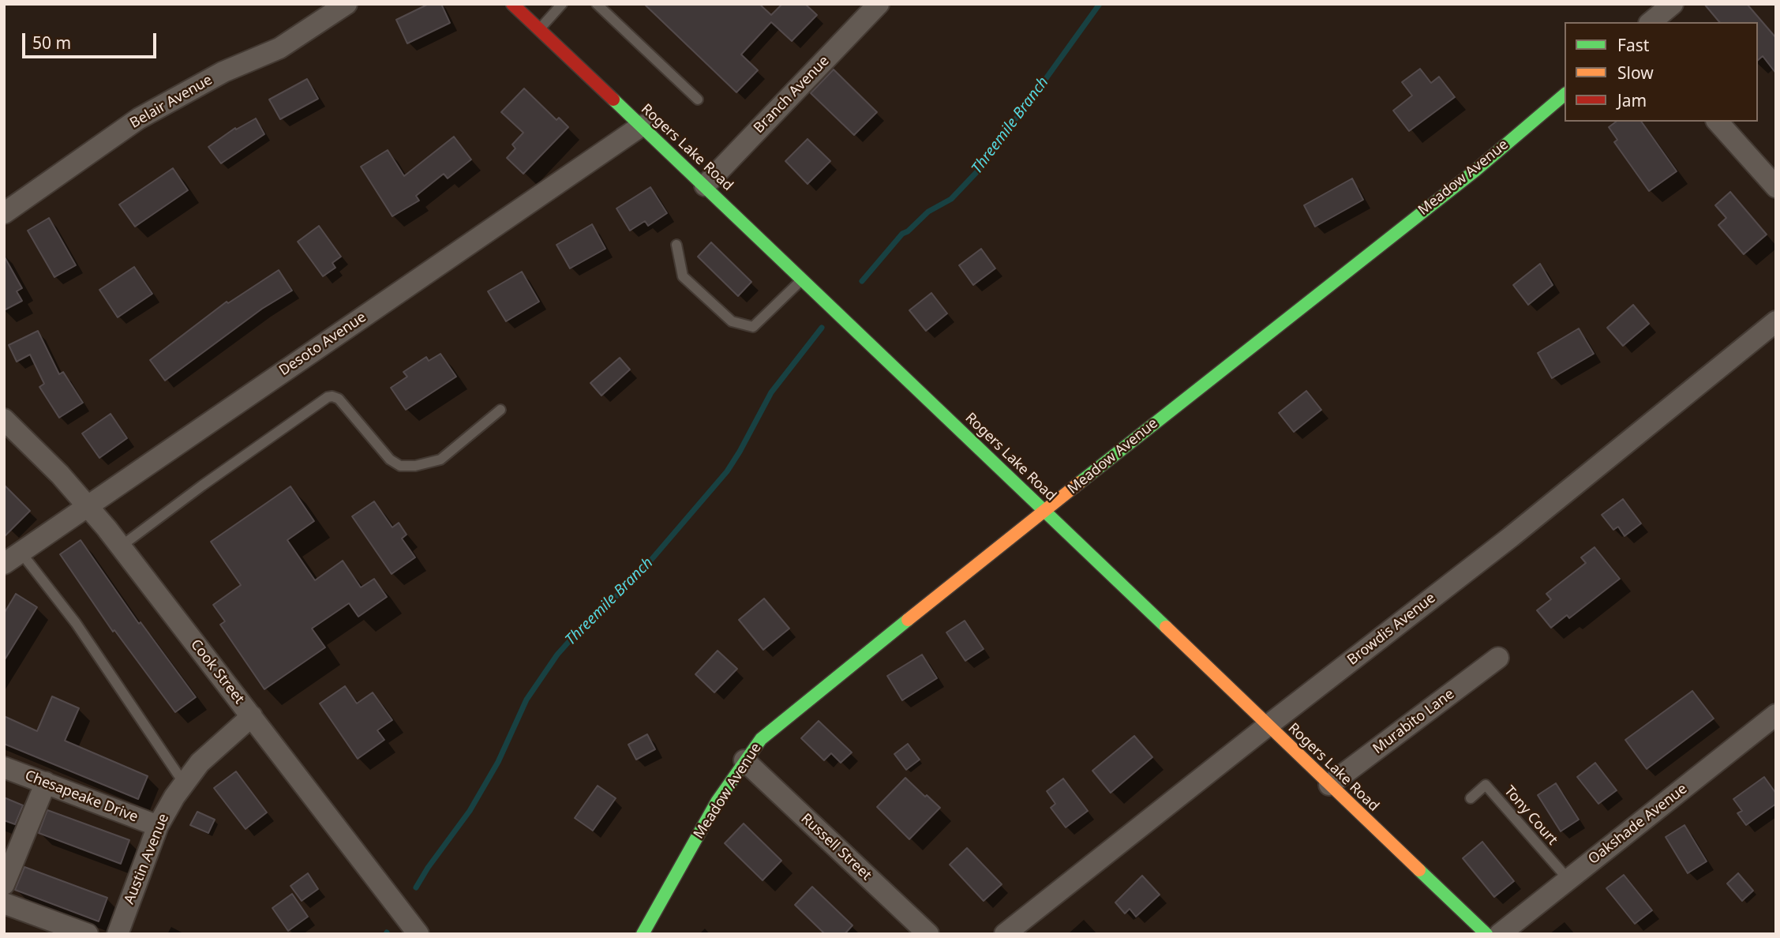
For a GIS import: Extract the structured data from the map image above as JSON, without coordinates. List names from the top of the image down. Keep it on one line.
{"streets":{"main road":["Rogers Lake Road","Meadow Avenue"],"street":["Branch Avenue","Belair Avenue","Desoto Avenue","Browdis Avenue","Cook Street","Murabito Lane","Chesapeake Drive","Oakshade Avenue","Russell Street","Austin Avenue"],"lane":["Tony Court"]},"crossings":[["Branch Avenue","Rogers Lake Road"],["Rogers Lake Road","Meadow Avenue"],["Rogers Lake Road","Desoto Avenue"],["Rogers Lake Road","Browdis Avenue"],["Rogers Lake Road","Murabito Lane"],["Meadow Avenue","Russell Street"],["Desoto Avenue","Cook Street"],["Cook Street","Austin Avenue"],["Chesapeake Drive","Austin Avenue"],["Tony Court","Oakshade Avenue"]],"water":["Threemile Branch"],"legend":["Fast","Slow","Jam"],"scale_bar":"50 m"}
